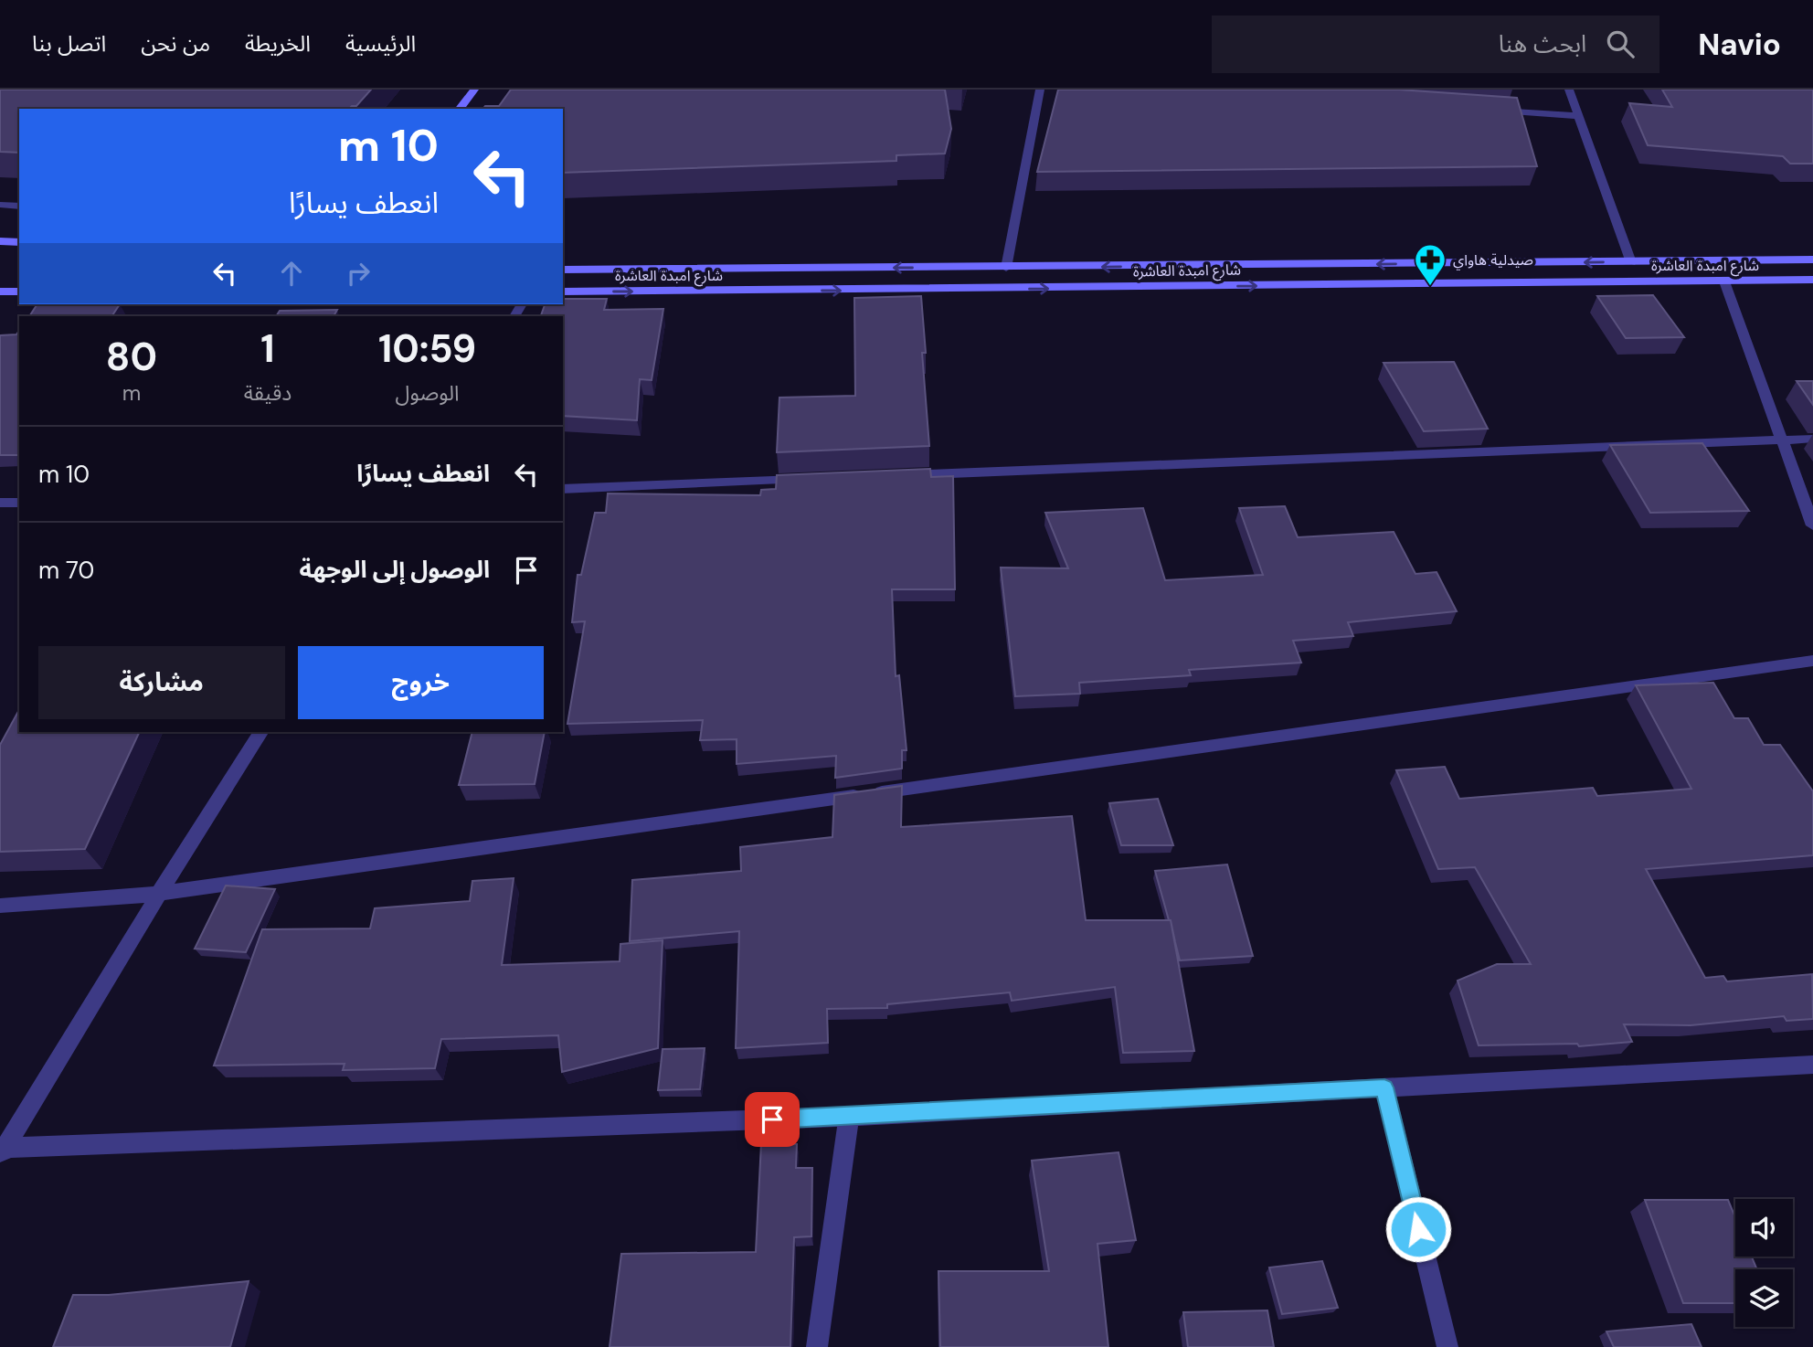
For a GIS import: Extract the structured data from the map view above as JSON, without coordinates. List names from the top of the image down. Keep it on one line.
{"streets":{"main road":["شارع امبدة العاشرة"]},"places":{"pharmacy":["صيدلية هاواي"]},"page":{"header":"Navio","search":"ابحث هنا","nav":["الرئيسية","الخريطة","من نحن","اتصل بنا"],"turn":["10 m","انعطف يسارًا"],"eta":["10:59","الوصول","1","دقيقة","80","m"],"list":[{"name":"انعطف يسارًا","value":"10 m"},{"name":"الوصول إلى الوجهة","value":"70 m"}],"buttons":["خروج","مشاركة"]}}
